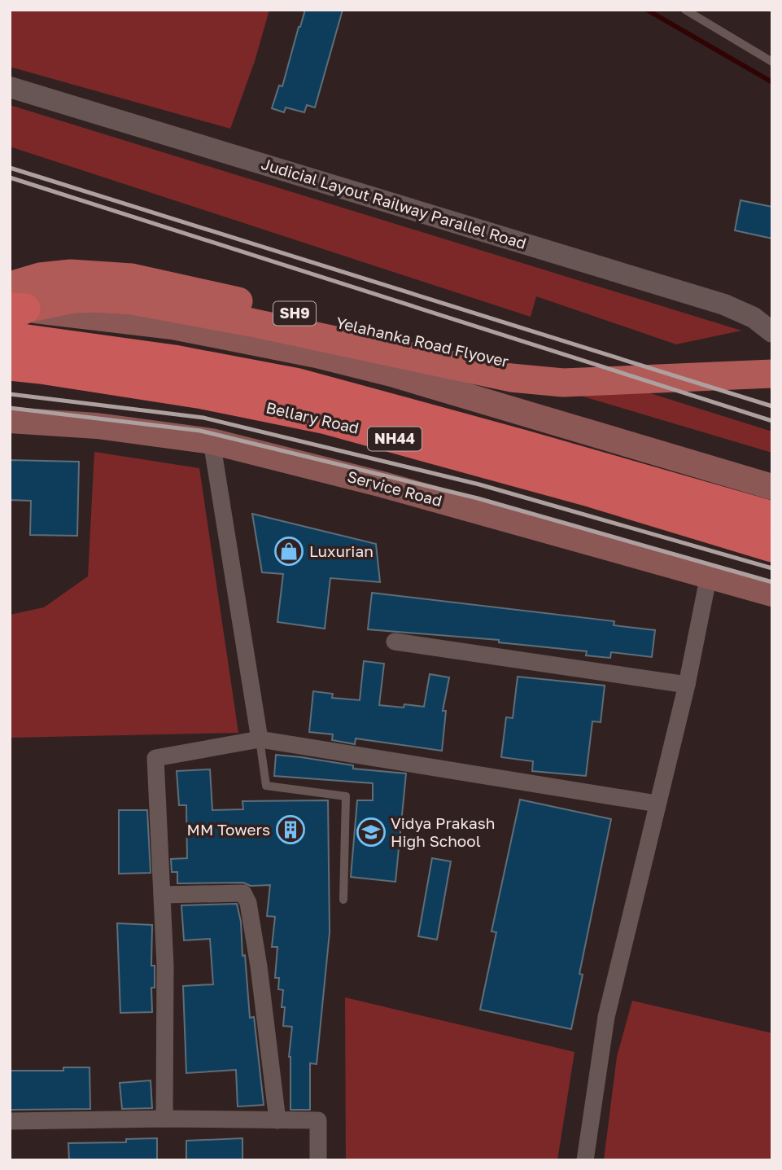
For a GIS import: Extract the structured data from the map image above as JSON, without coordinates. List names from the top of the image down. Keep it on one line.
{"streets":{"highway":["Bellary Road","NH44"],"main road":["SH9","Yelahanka Road Flyover","Service Road"],"street":["Judicial Layout Railway Parallel Road"]},"places":{"shop":["Luxurian"],"building":["MM Towers"],"school or university":["Vidya Prakash High School"]}}
